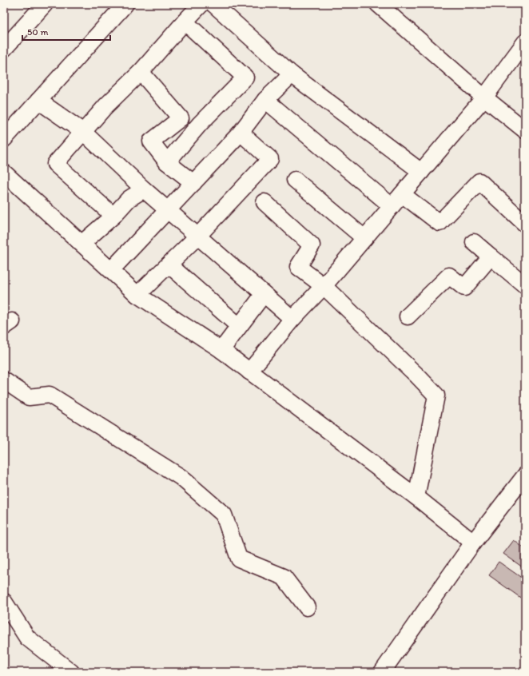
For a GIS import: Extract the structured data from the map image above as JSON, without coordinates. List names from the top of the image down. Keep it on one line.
{"scale_bar":"50 m"}
